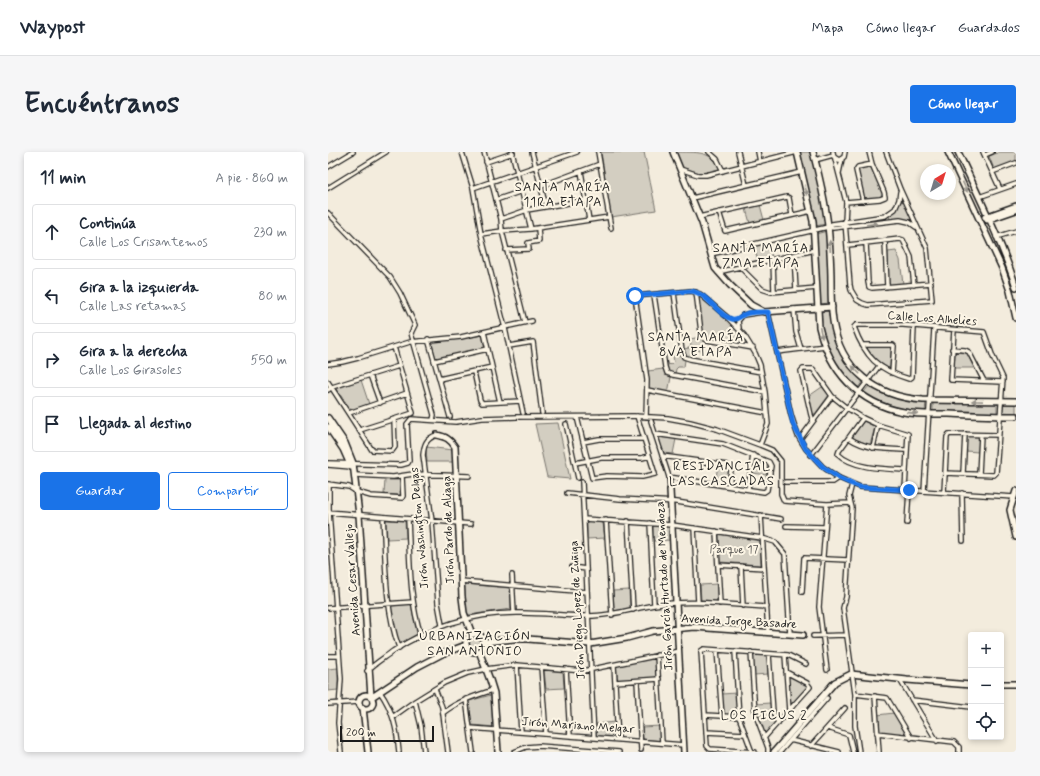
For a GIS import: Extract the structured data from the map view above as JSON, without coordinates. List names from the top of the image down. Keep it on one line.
{"streets":{"street":["Calle Los Alhelies","Jirón Washington Delgas","Jirón Pardo de Aliaga","Avenida Cesar Vallejo","Jirón García Hurtado de Mendoza","Jirón Diego Lopez de Zuñiga","Avenida Jorge Basadre","Jirón Mariano Melgar"]},"crossings":[["Jirón Washington Delgas","Jirón Pardo de Aliaga"],["Jirón Pardo de Aliaga","Avenida Jorge Basadre"],["Jirón García Hurtado de Mendoza","Avenida Jorge Basadre"],["Jirón García Hurtado de Mendoza","Jirón Mariano Melgar"],["Jirón Diego Lopez de Zuñiga","Avenida Jorge Basadre"],["Jirón Diego Lopez de Zuñiga","Jirón Mariano Melgar"]],"districts":["SANTA MARÍA 11RA ETAPA","SANTA MARÍA 7MA ETAPA","SANTA MARÍA 8VA ETAPA","RESIDANCIAL LAS CASCADAS","URBANIZACIÓN SAN ANTONIO","LOS FICUS 2"],"parks":["Parque 17"],"scale_bar":"200 m","north":"top right","page":{"header":"Waypost","nav":["Mapa","Cómo llegar","Guardados"],"buttons":["Cómo llegar",["Guardar","Compartir"]],"title":"Encuéntranos","heading":["11 min","A pie · 860 m"],"list":[["Continúa","Calle Los Crisantemos","230 m"],["Gira a la izquierda","Calle Las retamas","80 m"],["Gira a la derecha","Calle Los Girasoles","550 m"],"Llegada al destino"],"map_buttons":["+","−"],"scale":"200 m"}}
